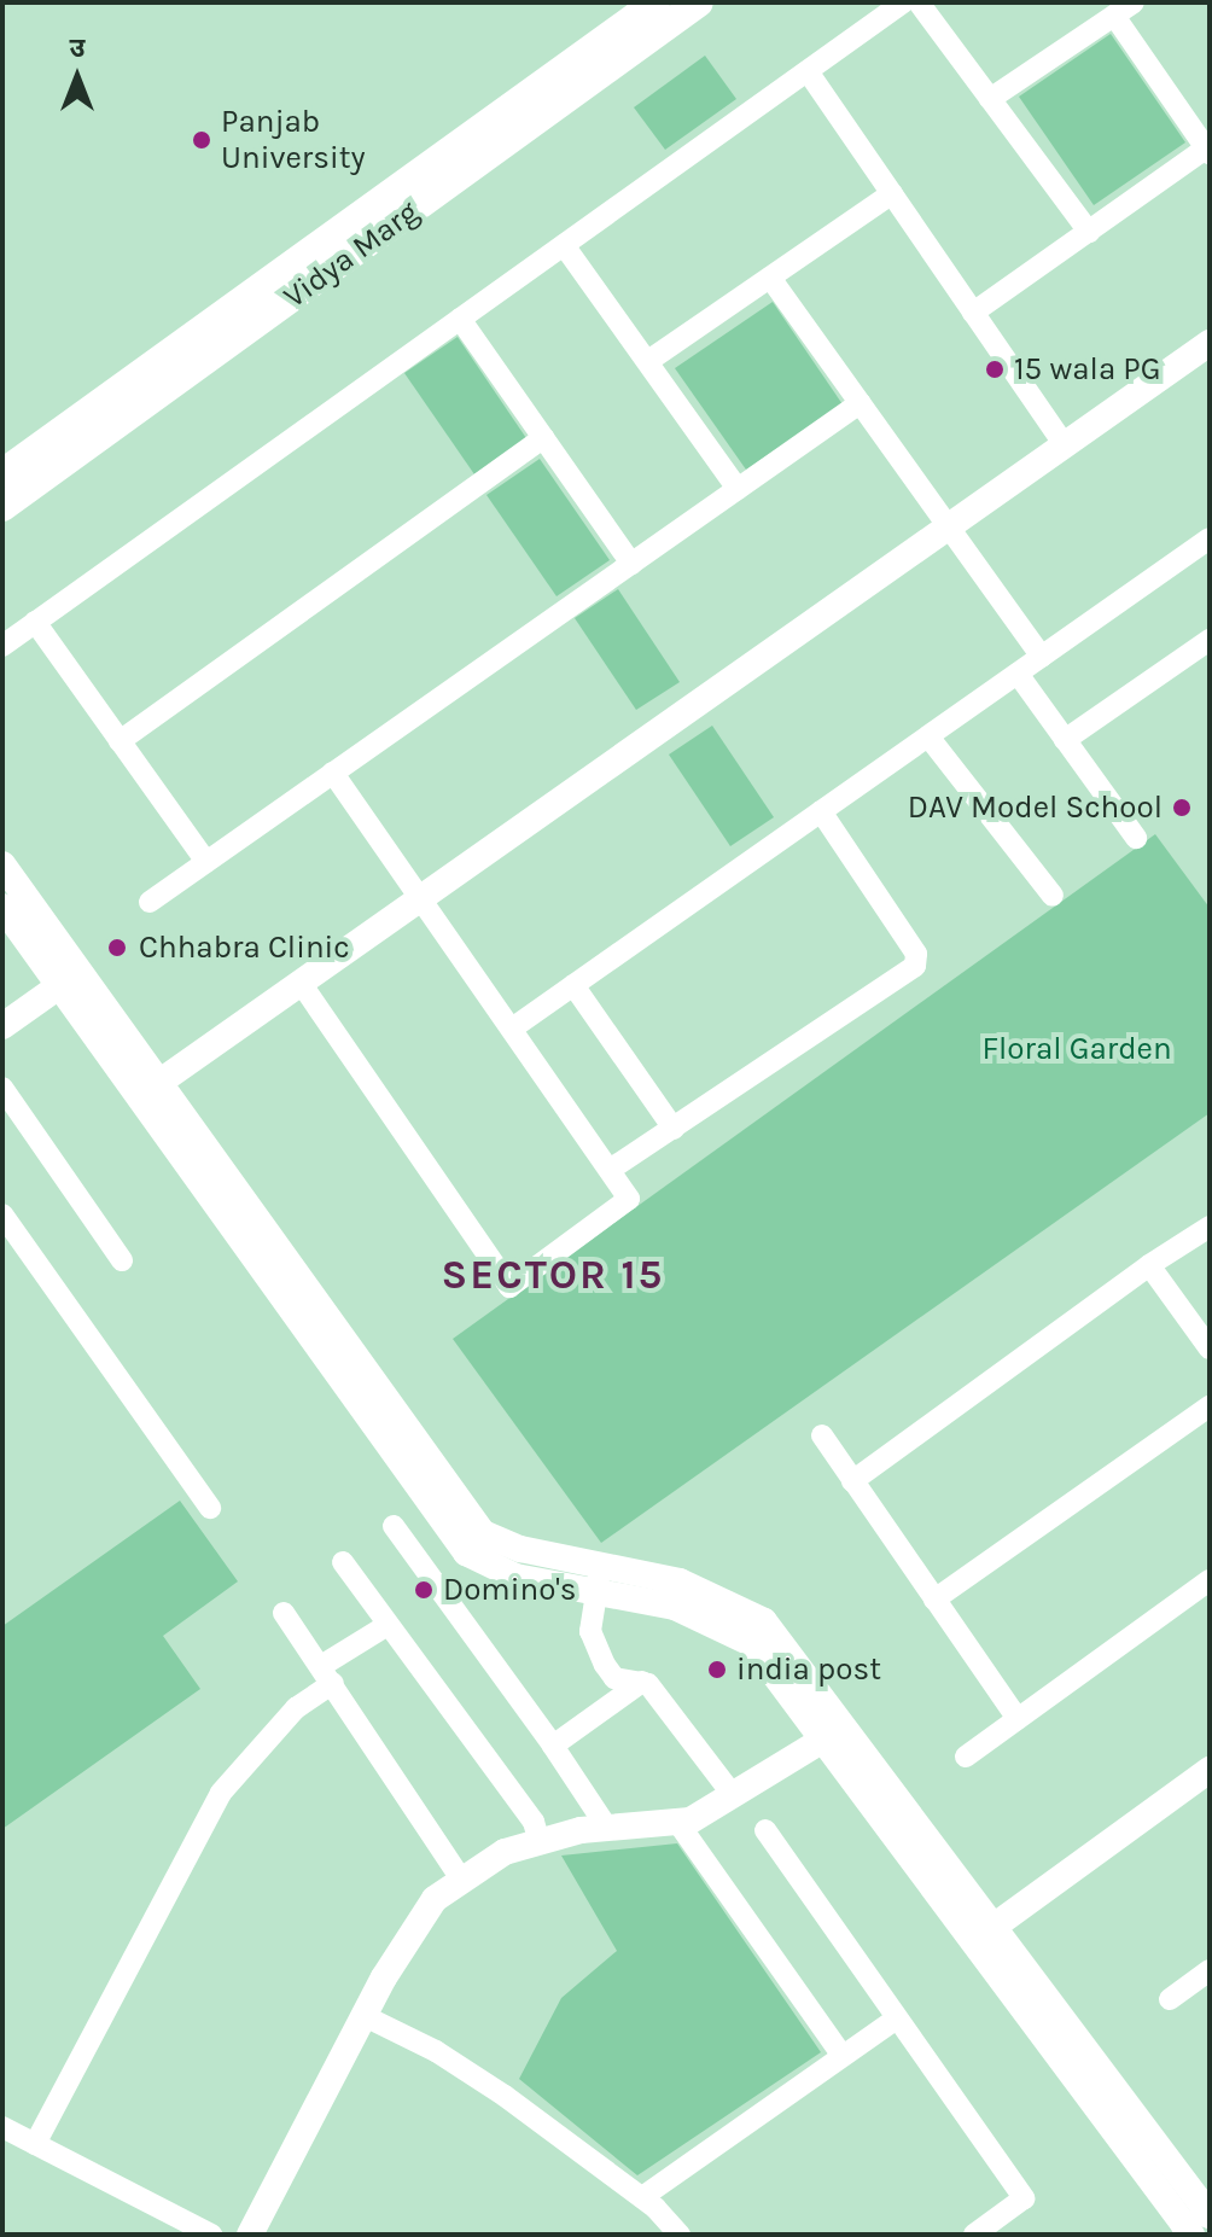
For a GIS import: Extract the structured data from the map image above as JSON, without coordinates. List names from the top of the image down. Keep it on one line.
{"streets":{"main road":["Vidya Marg"]},"districts":["SECTOR 15"],"parks":["Floral Garden"],"places":["Panjab University","15 wala PG","DAV Model School","Chhabra Clinic","Domino's","india post"],"north":"top"}
